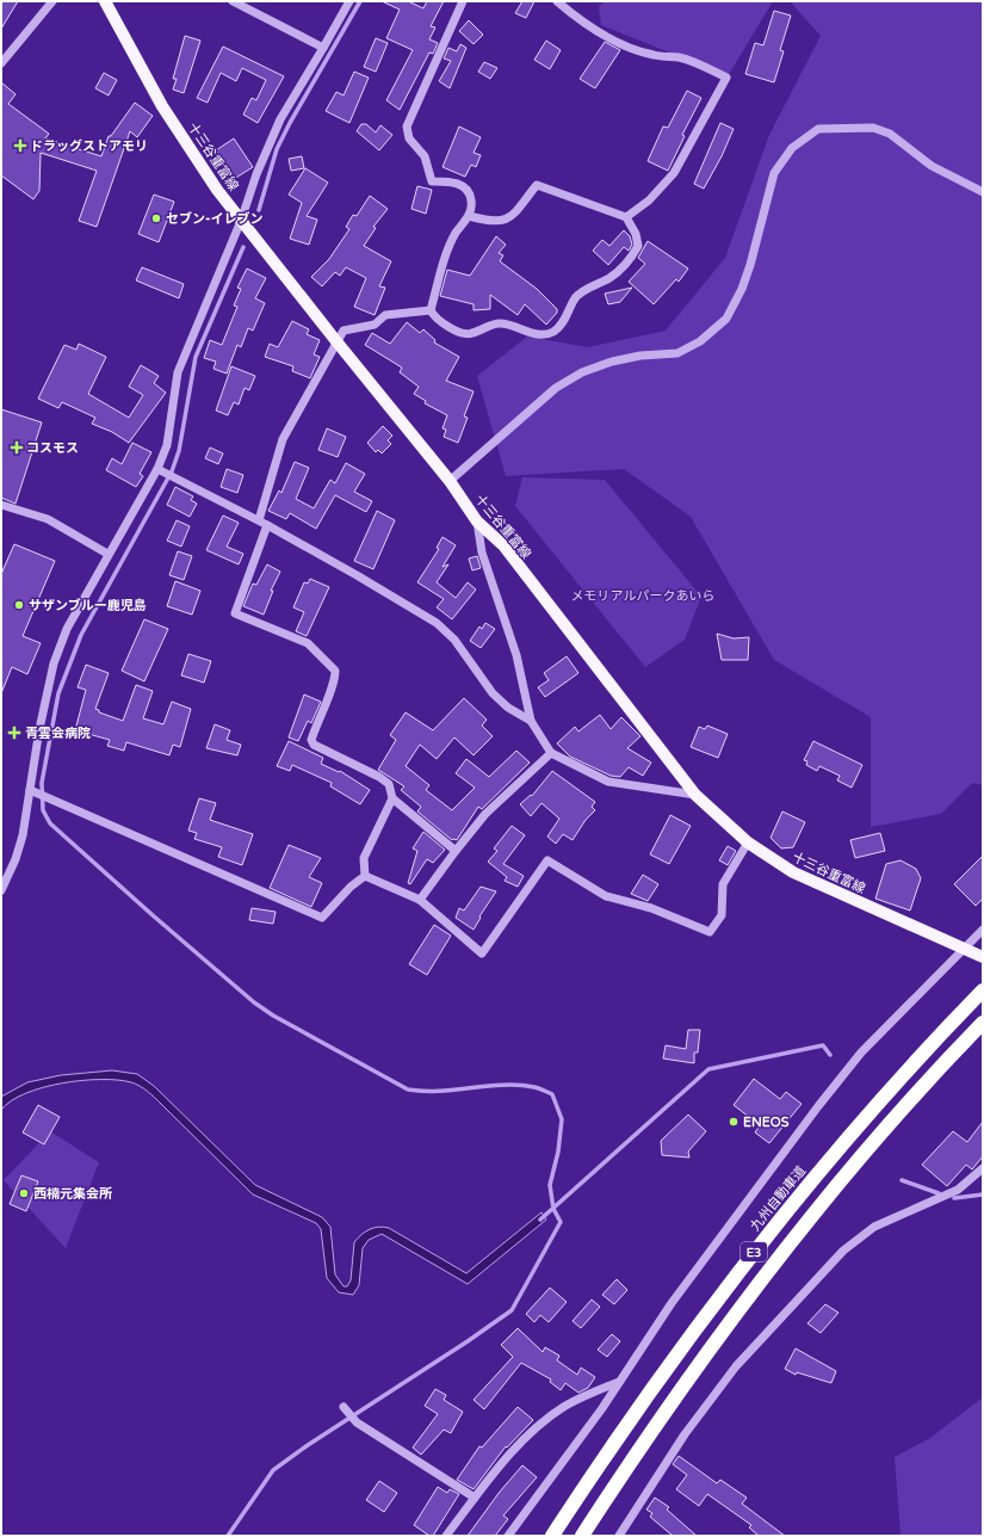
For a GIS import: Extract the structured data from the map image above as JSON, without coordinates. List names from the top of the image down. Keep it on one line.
{"streets":{"highway":["九州自動車道","E3"],"main road":["十三谷重富線"]},"parks":["メモリアルパークあいら"],"places":{"health":["ドラッグストアモリ","コスモス","青雲会病院"],"other":["セブン-イレブン","サザンブルー鹿児島","ENEOS","西楠元集会所"]}}
